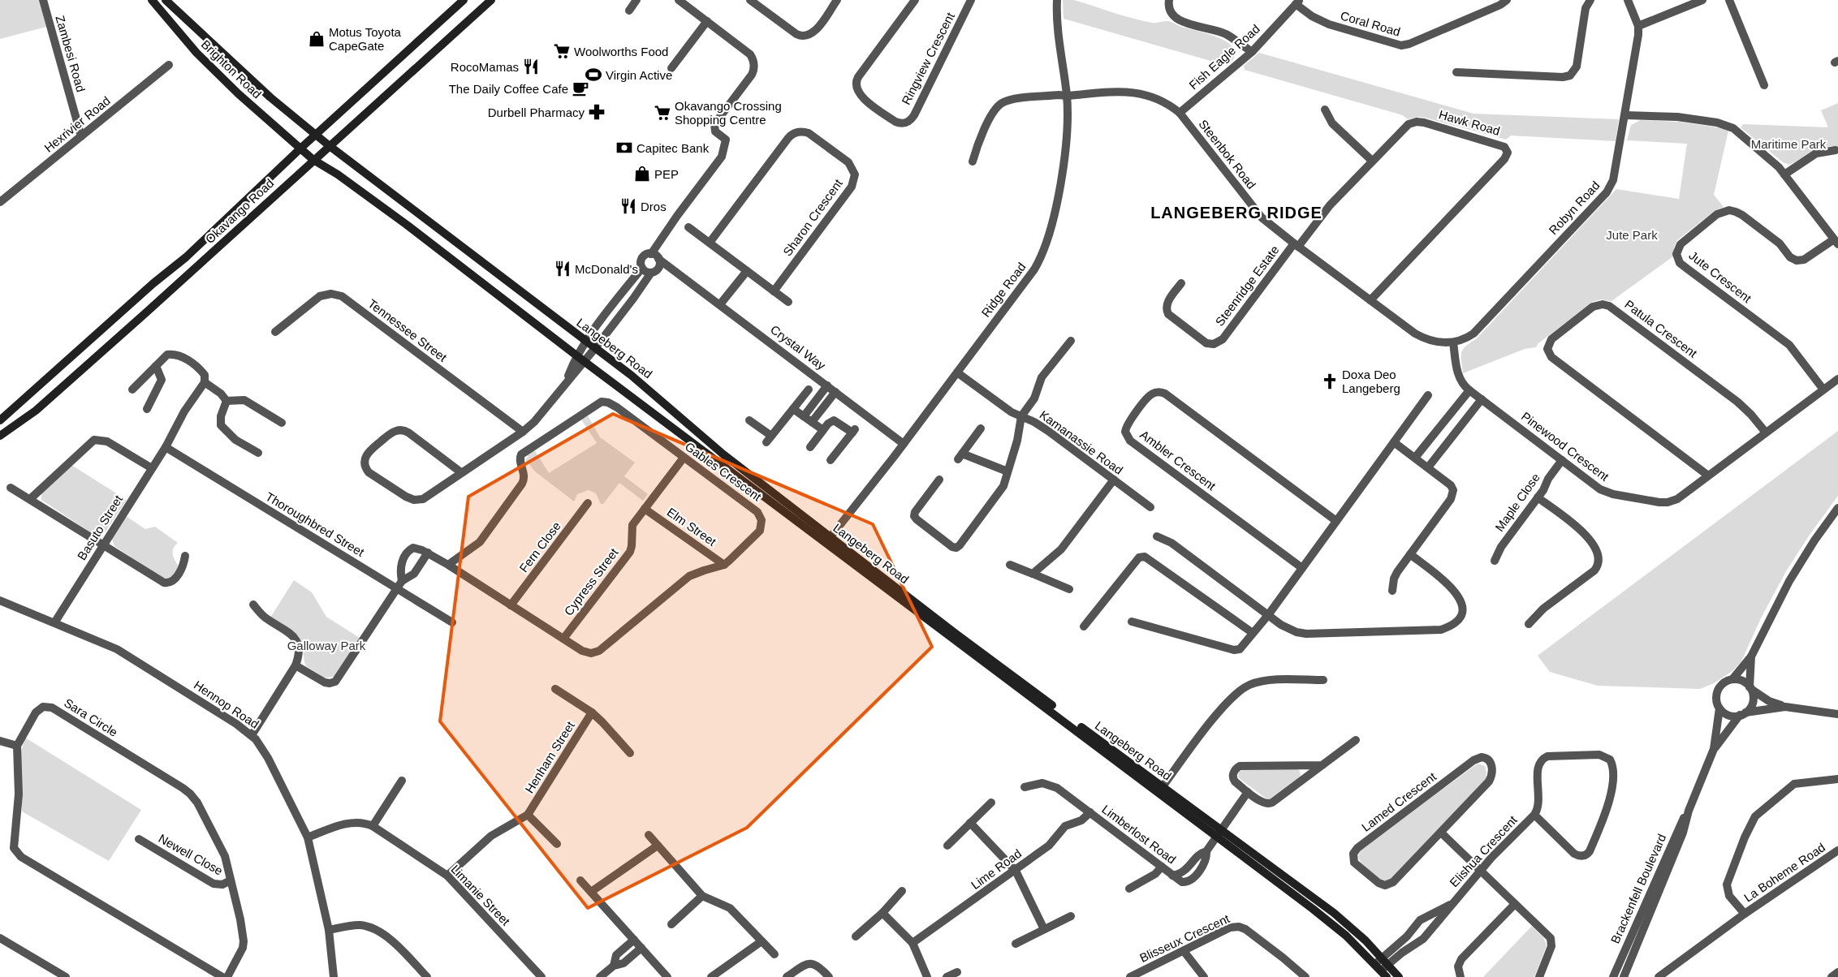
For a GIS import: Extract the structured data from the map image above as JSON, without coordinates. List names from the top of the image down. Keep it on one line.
{"streets":{"main road":["Brighton Road","Okavango Road","Langeberg Road"],"street":["Coral Road","Zambesi Road","Fish Eagle Road","Ringview Crescent","Hawk Road","Hexrivier Road","Steenbok Road","Robyn Road","Sharon Crescent","Jute Crescent","Steenridge Estate","Ridge Road","Patula Crescent","Tennessee Street","Crystal Way","Kamanassie Road","Pinewood Crescent","Ambler Crescent","Gables Crescent","Maple Close","Thoroughbred Street","Elm Street","Basuto Street","Fern Close","Cypress Street","Hennop Road","Sara Circle","Henham Street","Lamed Crescent","Limberlost Road","Elishua Crescent","Newell Close","Lime Road","La Boheme Road","Brackenfell Boulevard","Limanie Street","Blisseux Crescent"]},"crossings":[["Coral Road","Fish Eagle Road"],["Zambesi Road","Hexrivier Road"],["Fish Eagle Road","Steenbok Road"],["Brighton Road","Okavango Road"],["Brighton Road","Langeberg Road"],["Hawk Road","Steenbok Road"],["Hawk Road","Steenridge Estate"],["Steenbok Road","Robyn Road"],["Steenbok Road","Steenridge Estate"],["Steenbok Road","Ridge Road"],["Steenbok Road","Pinewood Crescent"],["Robyn Road","Pinewood Crescent"],["Okavango Road","Langeberg Road"],["Jute Crescent","Pinewood Crescent"],["Ridge Road","Crystal Way"],["Ridge Road","Langeberg Road"],["Ridge Road","Kamanassie Road"],["Patula Crescent","Pinewood Crescent"],["Langeberg Road","Limberlost Road"],["Langeberg Road","Elishua Crescent"],["Pinewood Crescent","Maple Close"],["Gables Crescent","Thoroughbred Street"],["Gables Crescent","Elm Street"],["Gables Crescent","Fern Close"],["Gables Crescent","Cypress Street"],["Thoroughbred Street","Basuto Street"],["Elm Street","Cypress Street"],["Basuto Street","Hennop Road"],["Hennop Road","Limanie Street"],["Sara Circle","Newell Close"],["Henham Street","Limanie Street"],["Limberlost Road","Lime Road"]],"districts":["LANGEBERG RIDGE"],"parks":["Maritime Park","Jute Park","Galloway Park"],"places":{"shop":["Motus Toyota CapeGate","PEP"],"supermarket":["Woolworths Food","Okavango Crossing Shopping Centre"],"restaurant":["RocoMamas","Dros","McDonald's"],"sports":["Virgin Active"],"cafe":["The Daily Coffee Cafe"],"pharmacy":["Durbell Pharmacy"],"bank":["Capitec Bank"],"church":["Doxa Deo Langeberg"]}}
